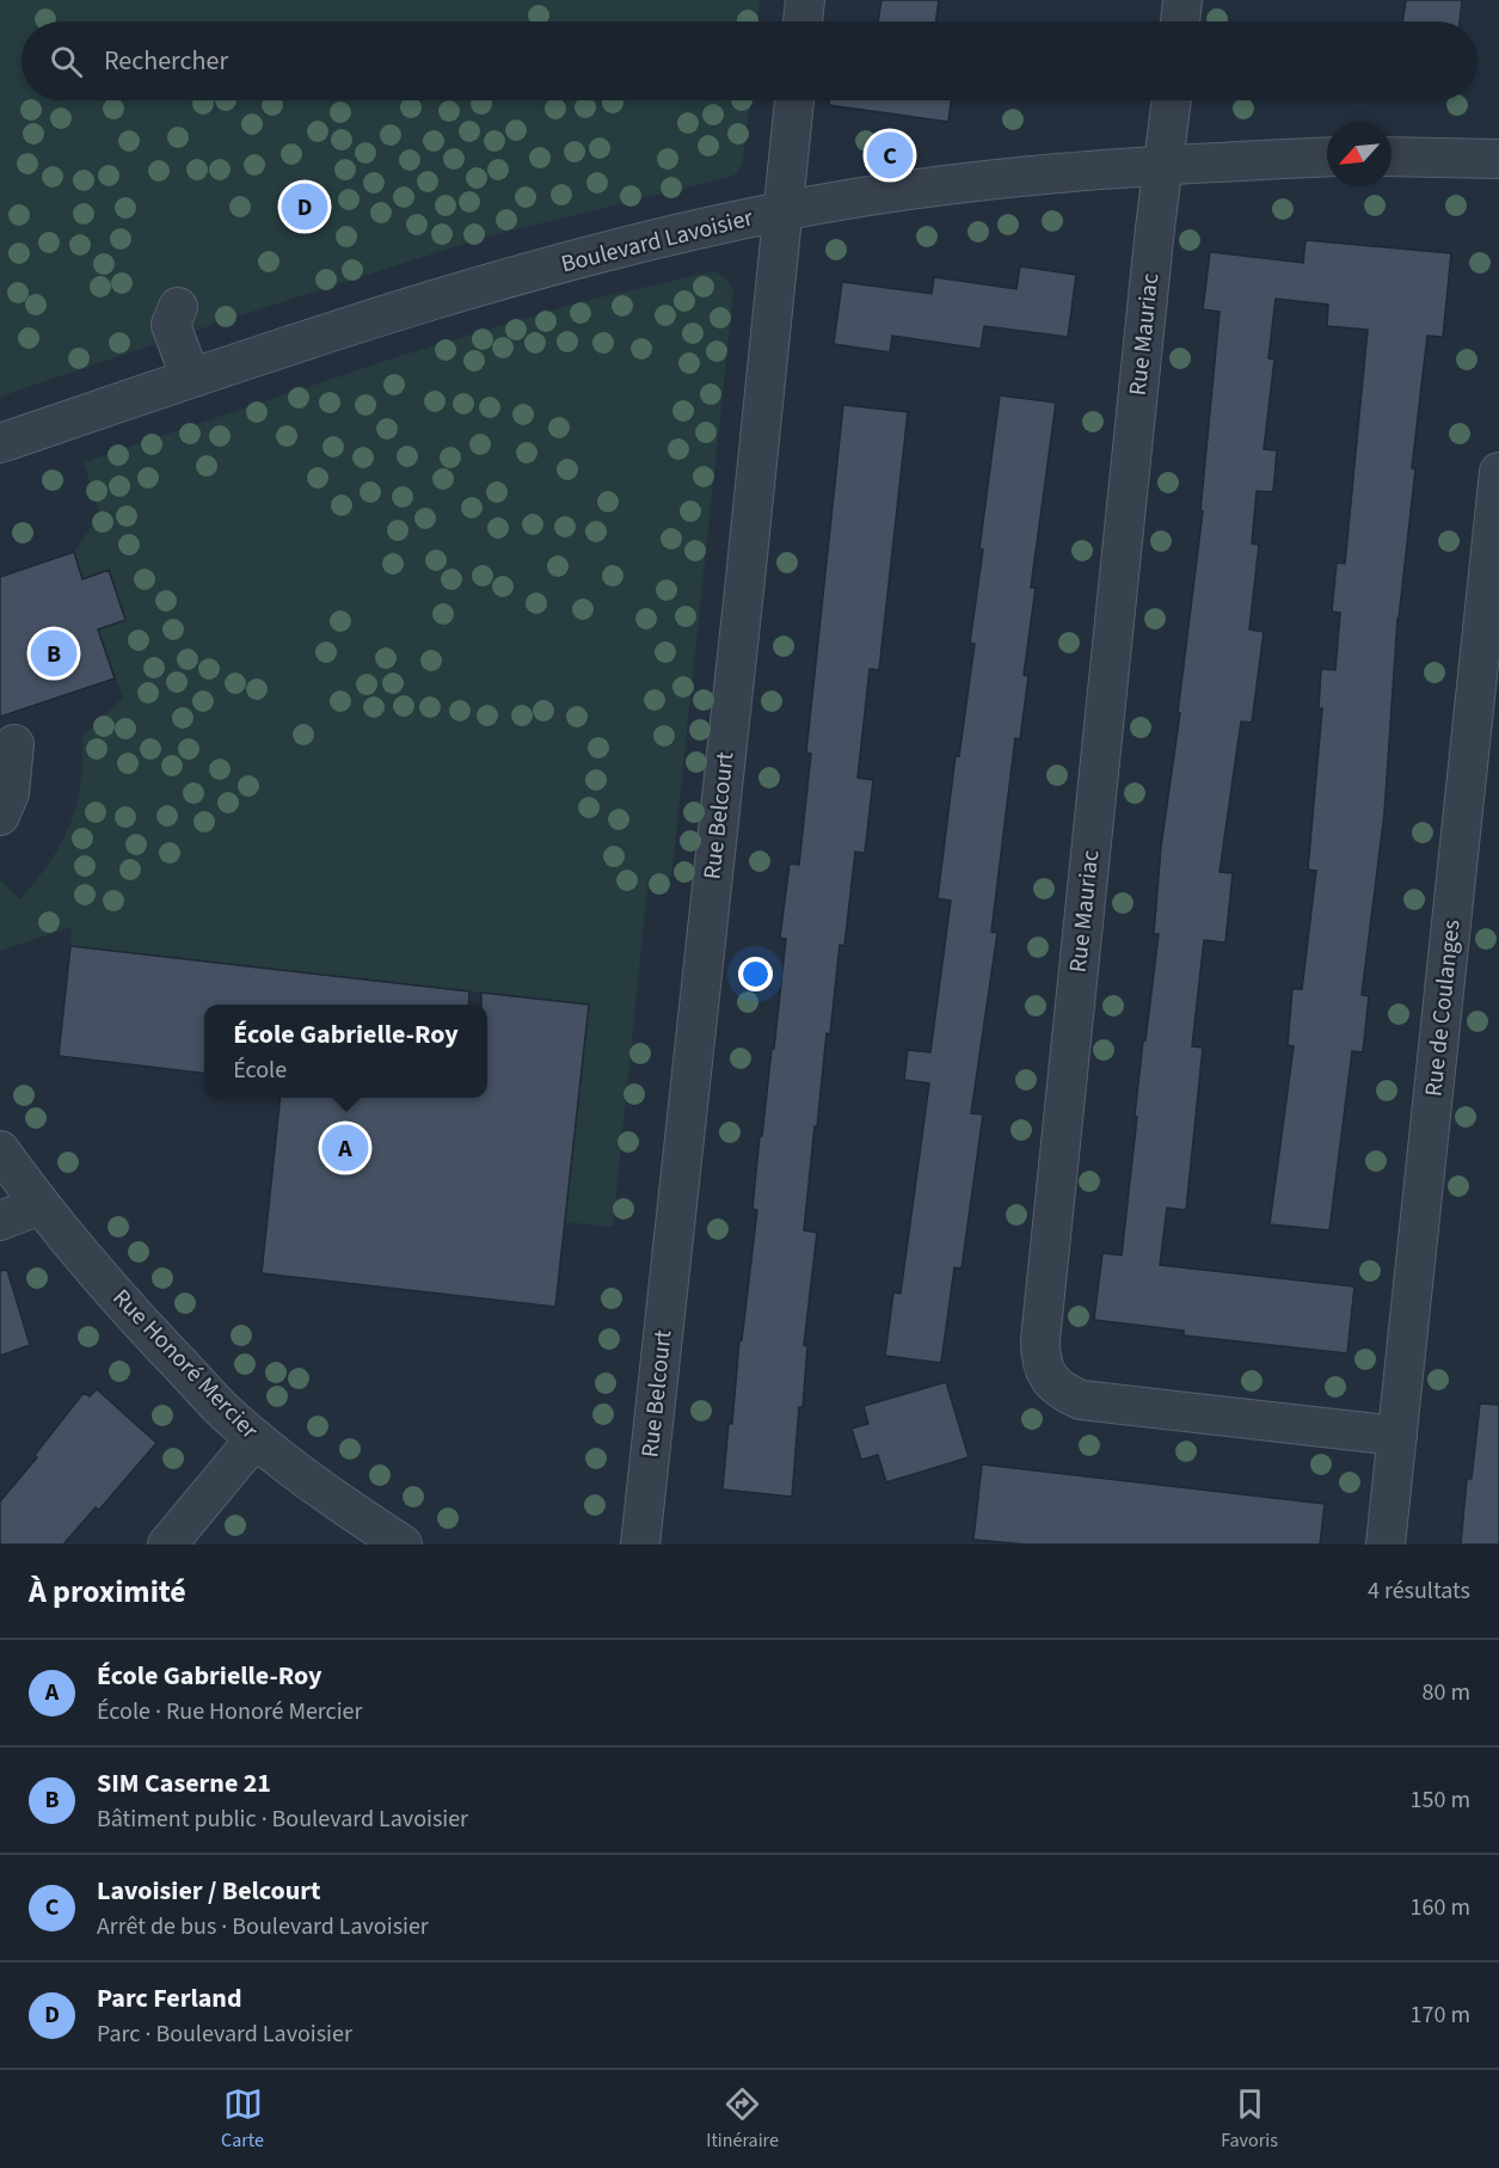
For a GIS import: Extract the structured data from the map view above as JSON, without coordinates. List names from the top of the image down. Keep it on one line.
{"streets":{"street":["Boulevard Lavoisier","Rue Mauriac","Rue Belcourt","Rue de Coulanges","Rue Honoré Mercier"]},"crossings":[["Boulevard Lavoisier","Rue Mauriac"],["Boulevard Lavoisier","Rue Belcourt"],["Rue Mauriac","Rue de Coulanges"]],"north":"bottom left","page":{"search":"Rechercher","pins":["C","D","B","A"],"popup":["École Gabrielle-Roy","École"],"heading":["À proximité","4 résultats"],"list":[{"mark":"A","name":"École Gabrielle-Roy","note":"École · Rue Honoré Mercier","value":"80 m"},{"mark":"B","name":"SIM Caserne 21","note":"Bâtiment public · Boulevard Lavoisier","value":"150 m"},{"mark":"C","name":"Lavoisier / Belcourt","note":"Arrêt de bus · Boulevard Lavoisier","value":"160 m"},{"mark":"D","name":"Parc Ferland","note":"Parc · Boulevard Lavoisier","value":"170 m"}],"nav":["Carte","Itinéraire","Favoris"]}}
